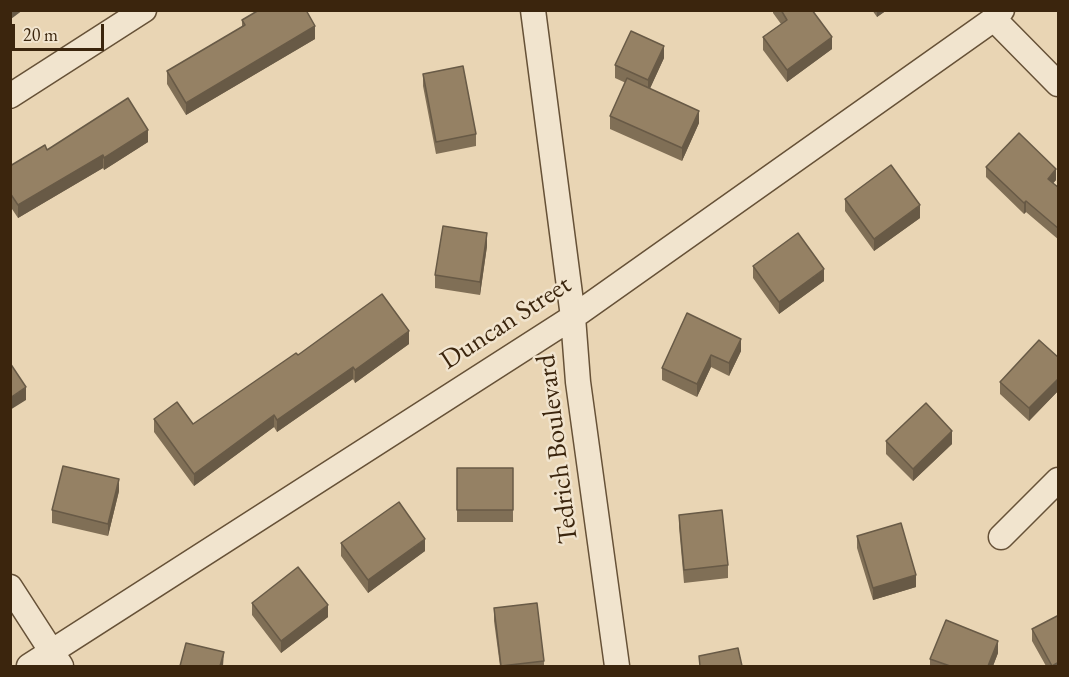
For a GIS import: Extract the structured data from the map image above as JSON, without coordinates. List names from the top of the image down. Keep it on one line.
{"streets":{"street":["Duncan Street","Tedrich Boulevard"]},"crossings":[["Duncan Street","Tedrich Boulevard"]],"scale_bar":"20 m"}
